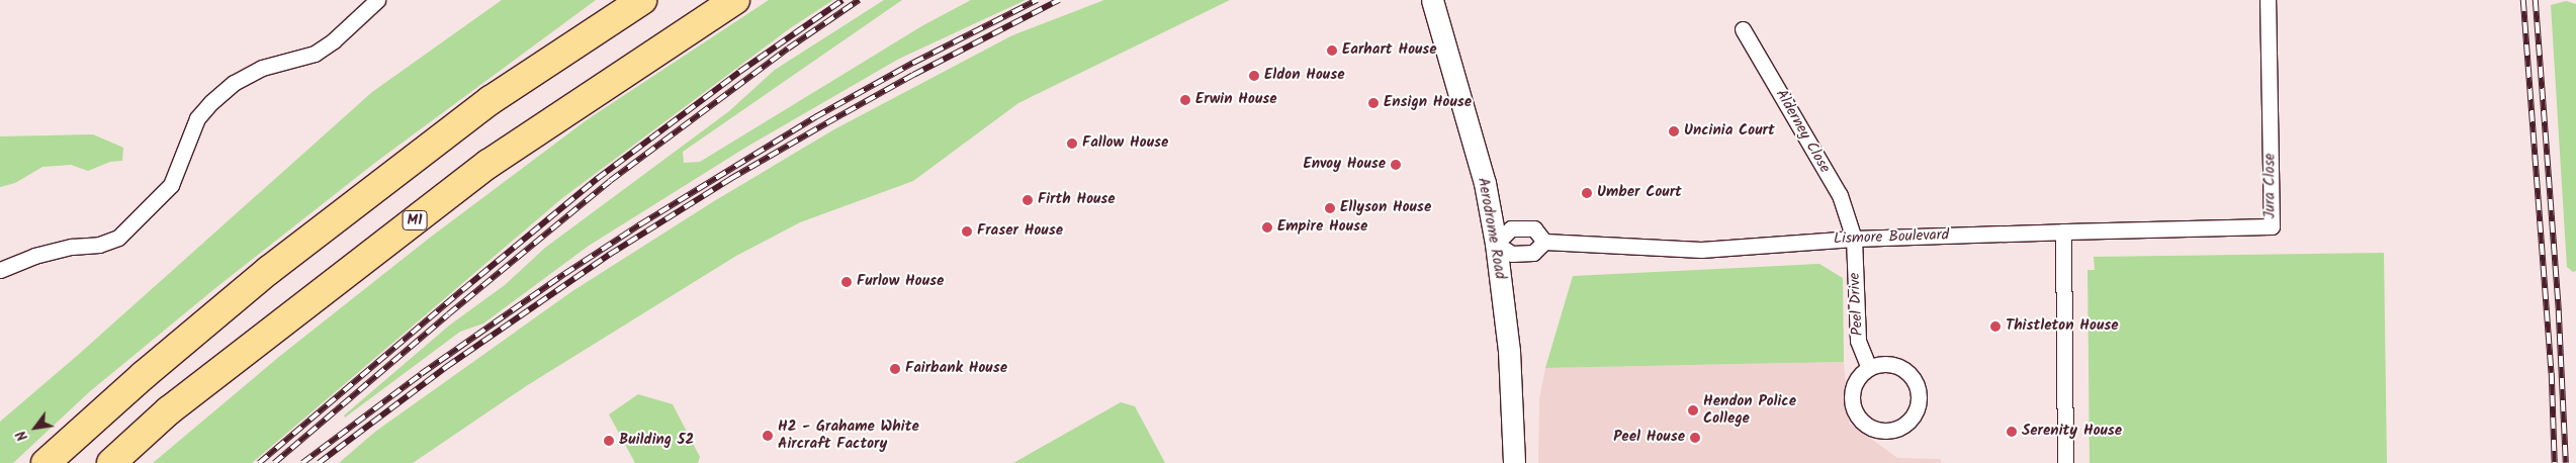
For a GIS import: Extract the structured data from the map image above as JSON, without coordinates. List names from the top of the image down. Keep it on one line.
{"streets":{"highway":["M1"],"street":["Alderney Close","Jura Close","Aerodrome Road","Lismore Boulevard","Peel Drive"]},"crossings":[["Alderney Close","Lismore Boulevard"],["Alderney Close","Peel Drive"],["Jura Close","Lismore Boulevard"],["Lismore Boulevard","Peel Drive"]],"places":["Earhart House","Eldon House","Erwin House","Ensign House","Uncinia Court","Fallow House","Envoy House","Umber Court","Firth House","Ellyson House","Empire House","Fraser House","Furlow House","Thistleton House","Fairbank House","Hendon Police College","Serenity House","H2 - Grahame White Aircraft Factory","Peel House","Building 52"],"north":"bottom left"}
